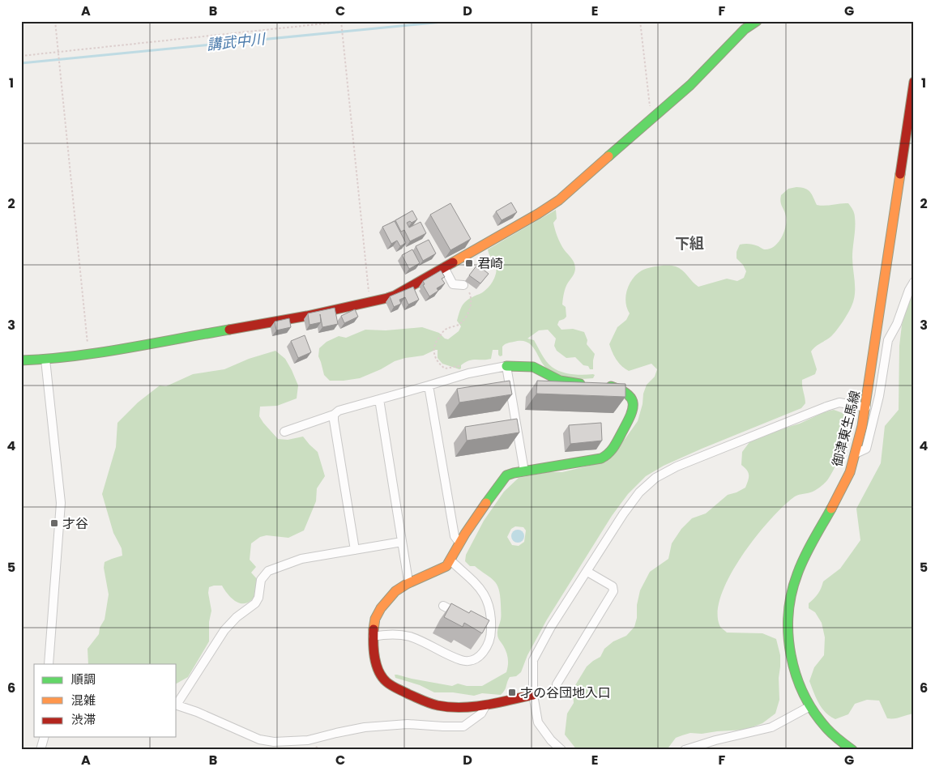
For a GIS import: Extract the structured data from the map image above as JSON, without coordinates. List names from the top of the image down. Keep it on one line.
{"streets":{"street":["御津東生馬線"]},"districts":["下組"],"water":["講武中川"],"places":{"transit":["君崎","才谷","才の谷団地入口"]},"legend":["順調","混雑","渋滞"],"grid":{"columns":["A","B","C","D","E","F","G"],"rows":["1","2","3","4","5","6"]}}
